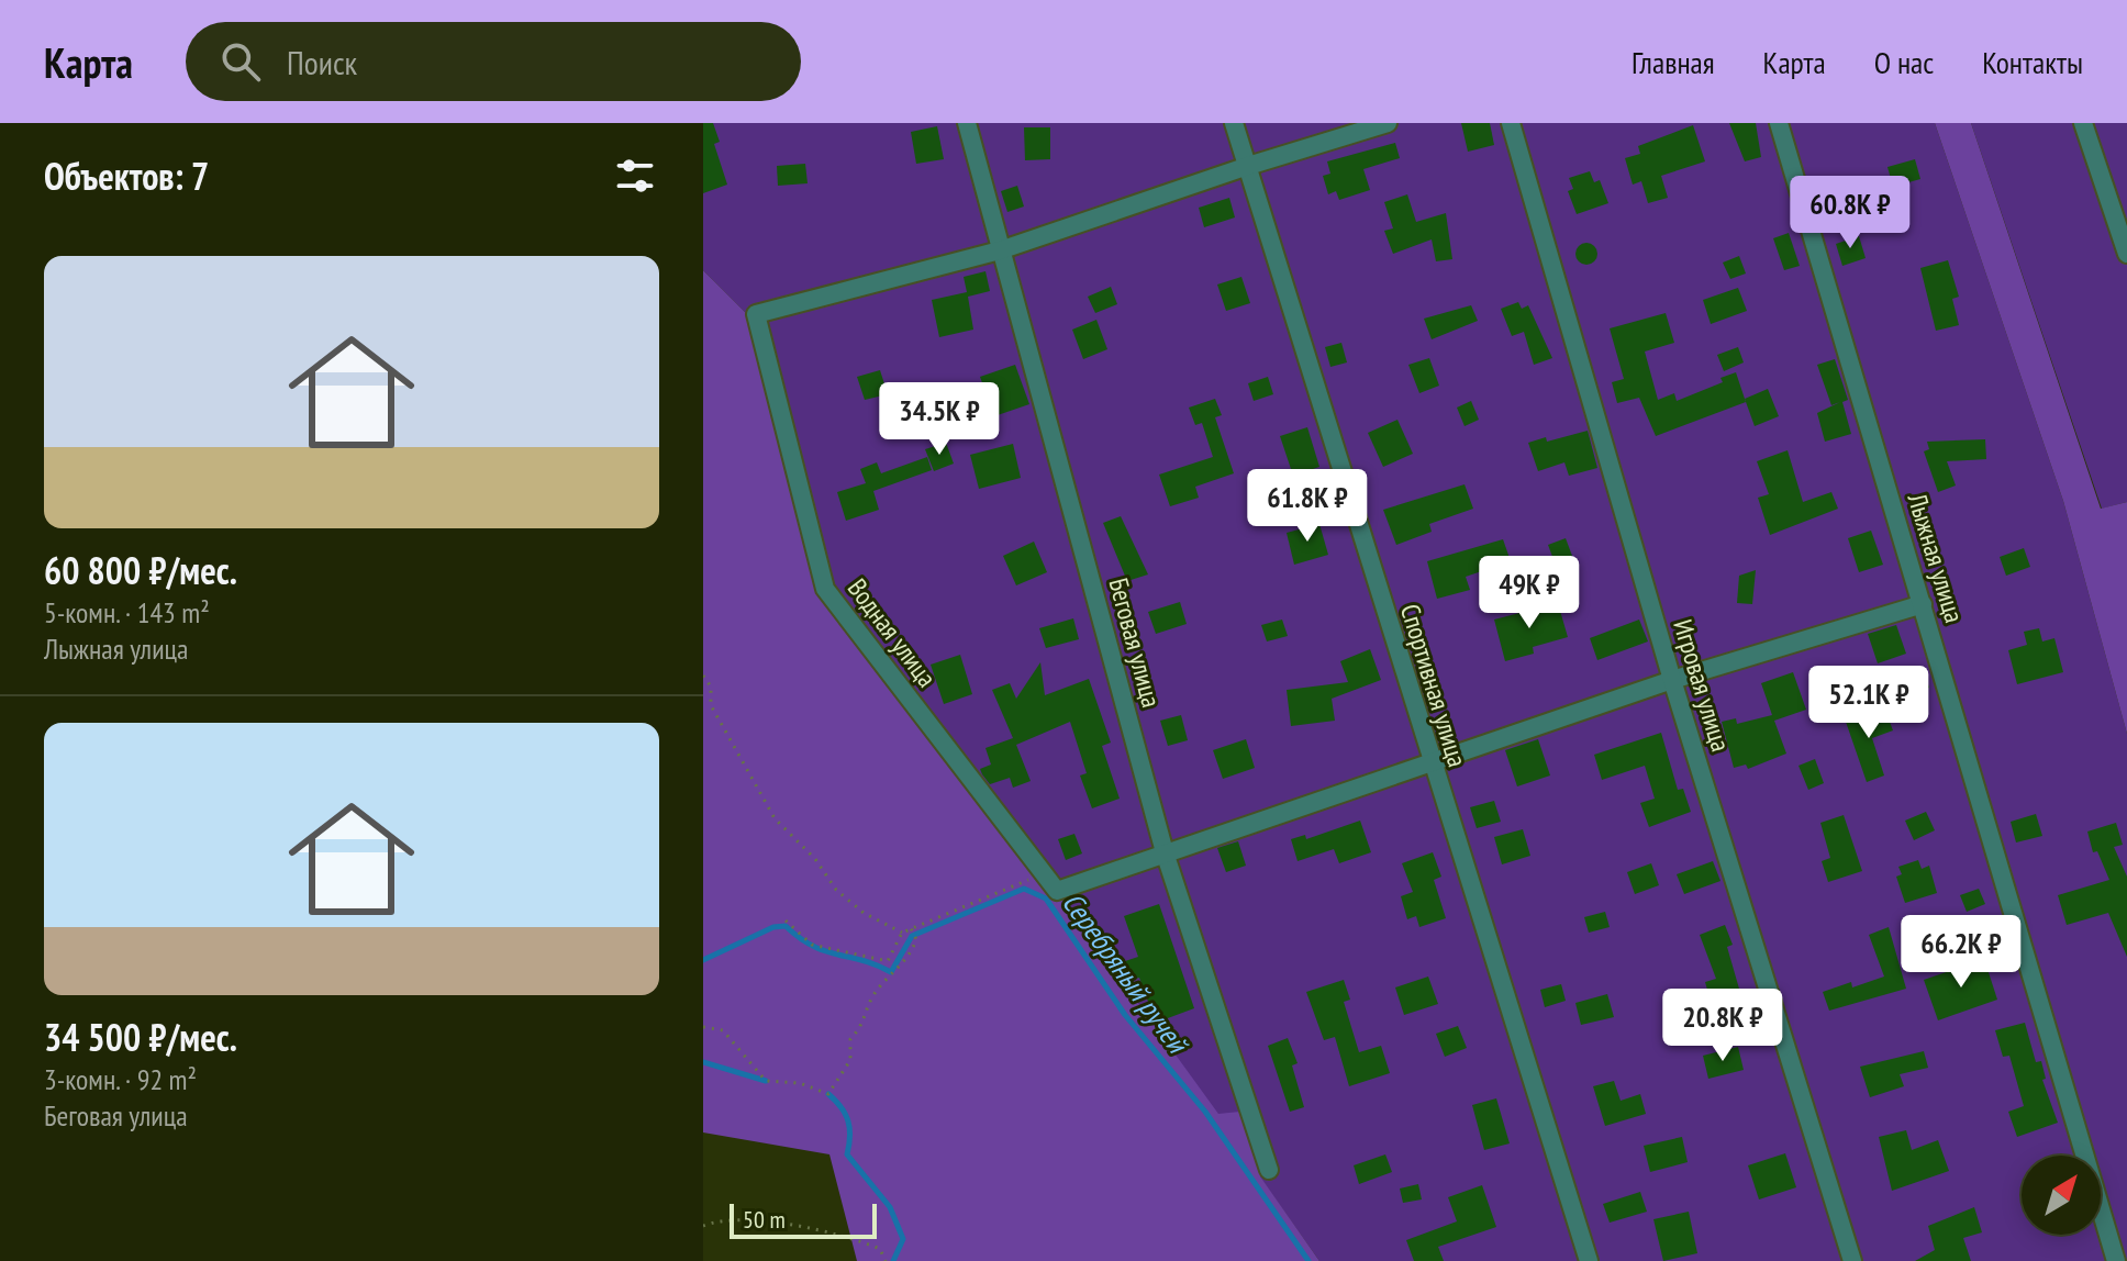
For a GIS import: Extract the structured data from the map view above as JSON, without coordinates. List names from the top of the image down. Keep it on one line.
{"streets":{"street":["Лыжная улица","Водная улица","Беговая улица","Спортивная улица","Игровая улица"]},"crossings":[["Водная улица","Беговая улица"]],"water":["Серебряный ручей"],"scale_bar":"50 m","north":"top right","page":{"header":"Карта","search":"Поиск","nav":["Главная","Карта","О нас","Контакты"],"heading":"Объектов: 7","price":["60.8K ₽","34.5K ₽","61.8K ₽","49K ₽","52.1K ₽","66.2K ₽","20.8K ₽"],"list":[{"name":"60 800 ₽/мес.","note":"5-комн. · 143 m² · Лыжная улица"},{"name":"34 500 ₽/мес.","note":"3-комн. · 92 m² · Беговая улица"}],"scale":"50 m"}}
